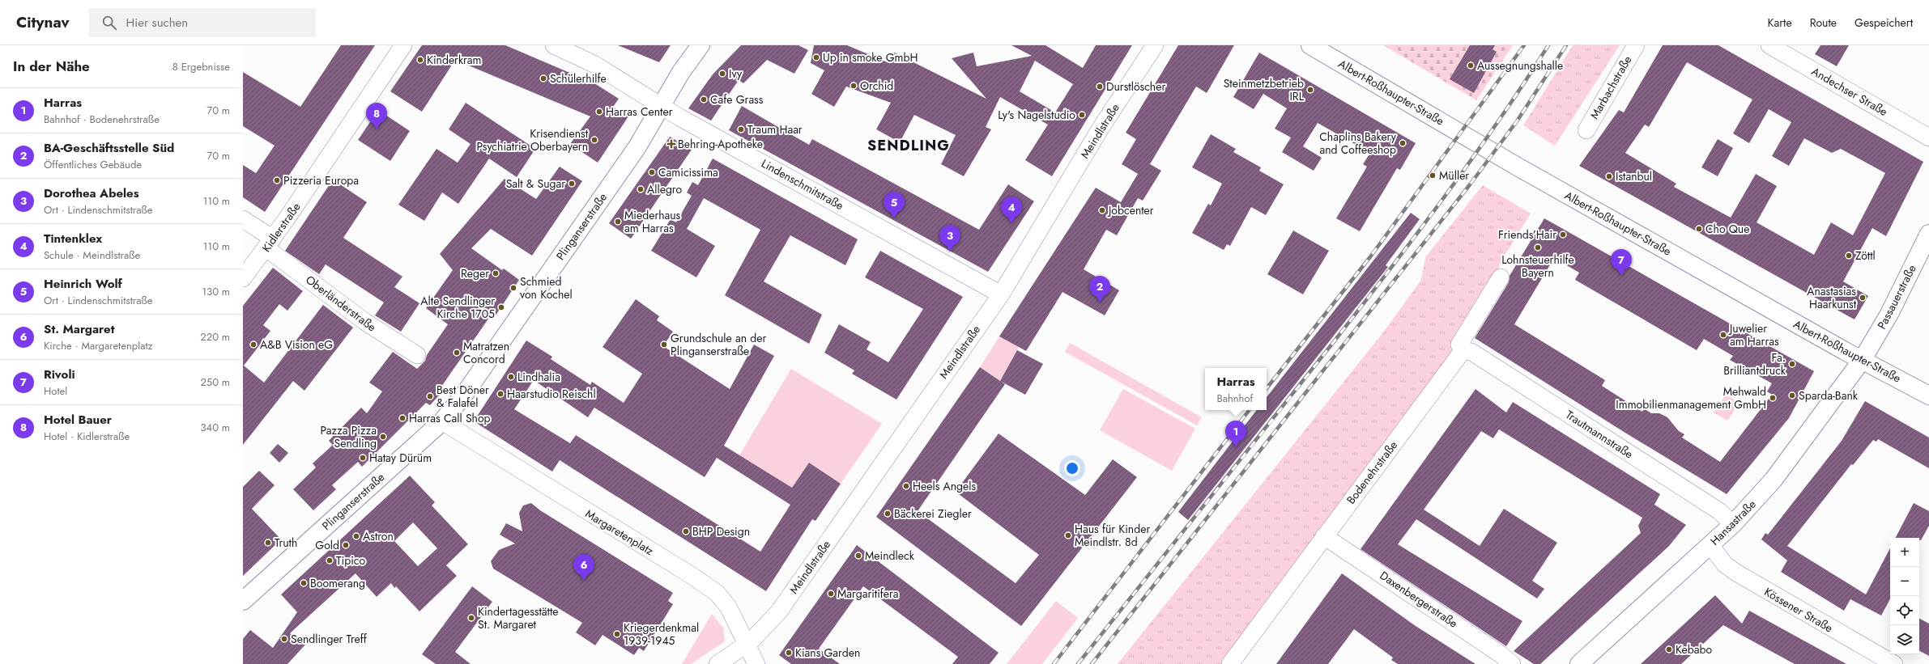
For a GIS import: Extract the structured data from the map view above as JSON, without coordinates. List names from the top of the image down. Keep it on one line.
{"streets":{"main road":["Albert-Roßhaupter-Straße","Plinganserstraße","Passauerstraße","Hansastraße"],"street":["Marbachstraße","Andechser Straße","Meindlstraße","Lindenschmitstraße","Kidlerstraße","Oberländerstraße","Trautmannstraße","Bodenehrstraße","Margaretenplatz","Daxenbergerstraße","Kössener Straße"]},"crossings":[["Albert-Roßhaupter-Straße","Passauerstraße"],["Albert-Roßhaupter-Straße","Hansastraße"],["Meindlstraße","Lindenschmitstraße"],["Meindlstraße","Margaretenplatz"],["Lindenschmitstraße","Plinganserstraße"],["Plinganserstraße","Margaretenplatz"],["Kidlerstraße","Oberländerstraße"],["Passauerstraße","Hansastraße"],["Trautmannstraße","Bodenehrstraße"],["Trautmannstraße","Hansastraße"],["Bodenehrstraße","Daxenbergerstraße"],["Hansastraße","Kössener Straße"]],"districts":["SENDLING"],"places":{"other":["Up in smoke GmbH","Kinderkram","Aussegnungshalle","Ivy","Schülerhilfe","Orchid","Durstlöscher","Steinmetzbetrieb IRL","Cafe Grass","Harras Center","Ly's Nagelstudio","Traum Haar","Krisendienst Psychiatrie Oberbayern","Chaplins Bakery and Coffeeshop","Camicissima","Müller","Istanbul","Pizzeria Europa","Salt & Sugar","Allegro","Jobcenter","Miederhaus am Harras","Cho Que","Friends’Hair","Lohnsteuerhilfe Bayern","Zöttl","Reger","Schmied von Kochel","Anastasias Haarkunst","Alte Sendlinger Kirche 1705","Juwelier am Harras","A&B Vision eG","Grundschule an der Plinganserstraße","Matratzen Concord","Fa. Brilliantdruck","Lindhalia","Haarstudio Reischl","Sparda-Bank","Best Döner & Falafel","Mehwald Immobilienmanagement GmbH","Harras Call Shop","Pazza Pizza Sendling","Hatay Dürüm","Heels Angels","Bäckerei Ziegler","BHP Design","Haus für Kinder Meindlstr. 8d","Astron","Truth","Gold","Meindleck","Tipico","Boomerang","Margaritifera","Kindertagesstätte St. Margaret","Kriegerdenkmal 1939-1945","Sendlinger Treff","Kebabo","Kians Garden"],"health":["Behring-Apotheke"]},"page":{"header":"Citynav","search":"Hier suchen","nav":["Karte","Route","Gespeichert"],"heading":["In der Nähe","8 Ergebnisse"],"list":[{"mark":"1","name":"Harras","note":"Bahnhof · Bodenehrstraße","value":"70 m"},{"mark":"2","name":"BA-Geschäftsstelle Süd","note":"Öffentliches Gebäude","value":"70 m"},{"mark":"3","name":"Dorothea Abeles","note":"Ort · Lindenschmitstraße","value":"110 m"},{"mark":"4","name":"Tintenklex","note":"Schule · Meindlstraße","value":"110 m"},{"mark":"5","name":"Heinrich Wolf","note":"Ort · Lindenschmitstraße","value":"130 m"},{"mark":"6","name":"St. Margaret","note":"Kirche · Margaretenplatz","value":"220 m"},{"mark":"7","name":"Rivoli","note":"Hotel","value":"250 m"},{"mark":"8","name":"Hotel Bauer","note":"Hotel · Kidlerstraße","value":"340 m"}],"pins":["8","5","4","3","7","2","1","6"],"popup":["Harras","Bahnhof"],"map_buttons":["+","−"]}}
